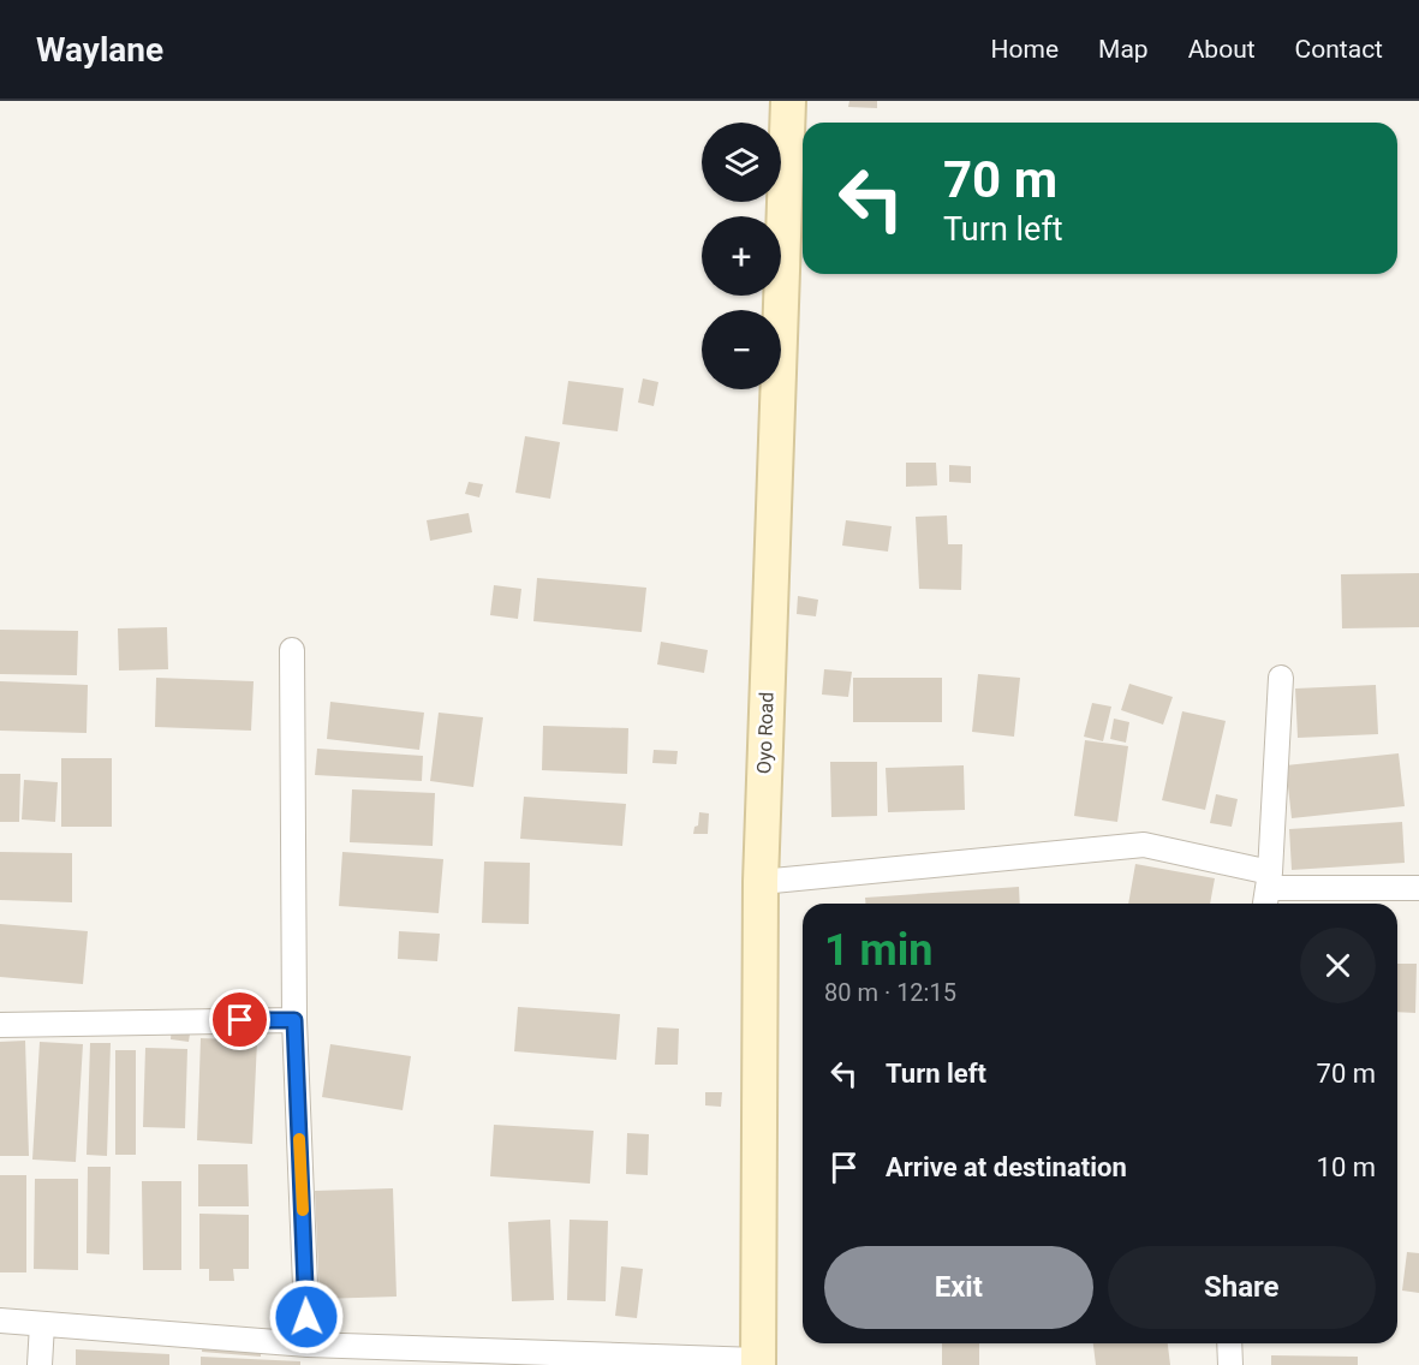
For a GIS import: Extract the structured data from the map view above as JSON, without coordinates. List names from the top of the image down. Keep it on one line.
{"streets":{"street":["Oyo Road"]},"page":{"header":"Waylane","nav":["Home","Map","About","Contact"],"map_buttons":["+","−"],"turn":["70 m","Turn left"],"heading":["1 min","80 m · 12:15"],"list":[{"name":"Turn left","value":"70 m"},{"name":"Arrive at destination","value":"10 m"}],"buttons":["Exit","Share"]}}
